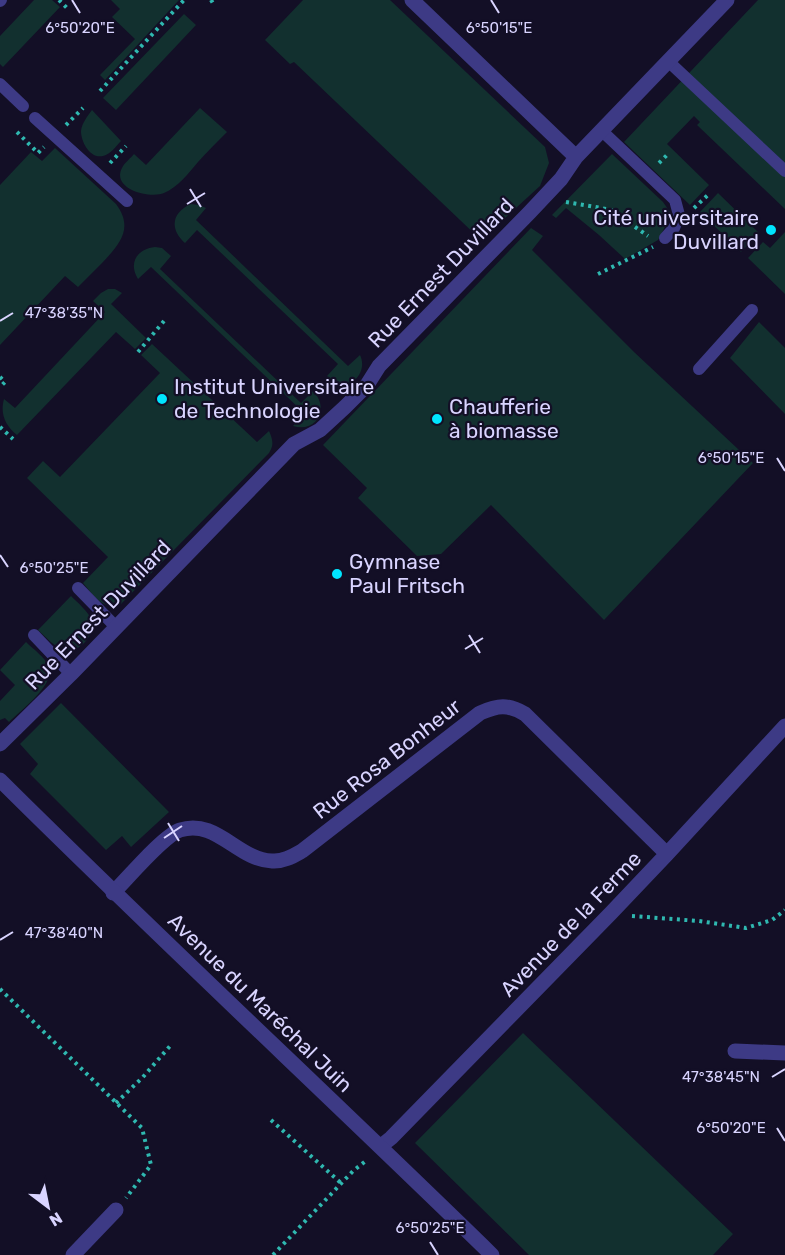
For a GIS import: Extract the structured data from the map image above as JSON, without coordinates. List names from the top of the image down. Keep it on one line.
{"streets":{"street":["Rue Ernest Duvillard","Rue Rosa Bonheur","Avenue de la Ferme","Avenue du Maréchal Juin"]},"crossings":[["Rue Rosa Bonheur","Avenue de la Ferme"],["Rue Rosa Bonheur","Avenue du Maréchal Juin"],["Avenue de la Ferme","Avenue du Maréchal Juin"]],"places":["Cité universitaire Duvillard","Institut Universitaire de Technologie","Chaufferie à biomasse","Gymnase Paul Fritsch"],"north":"bottom right","coordinates":["6°50'20\"E","6°50'15\"E","47°38'35\"N","6°50'25\"E","47°38'40\"N","47°38'45\"N"]}
